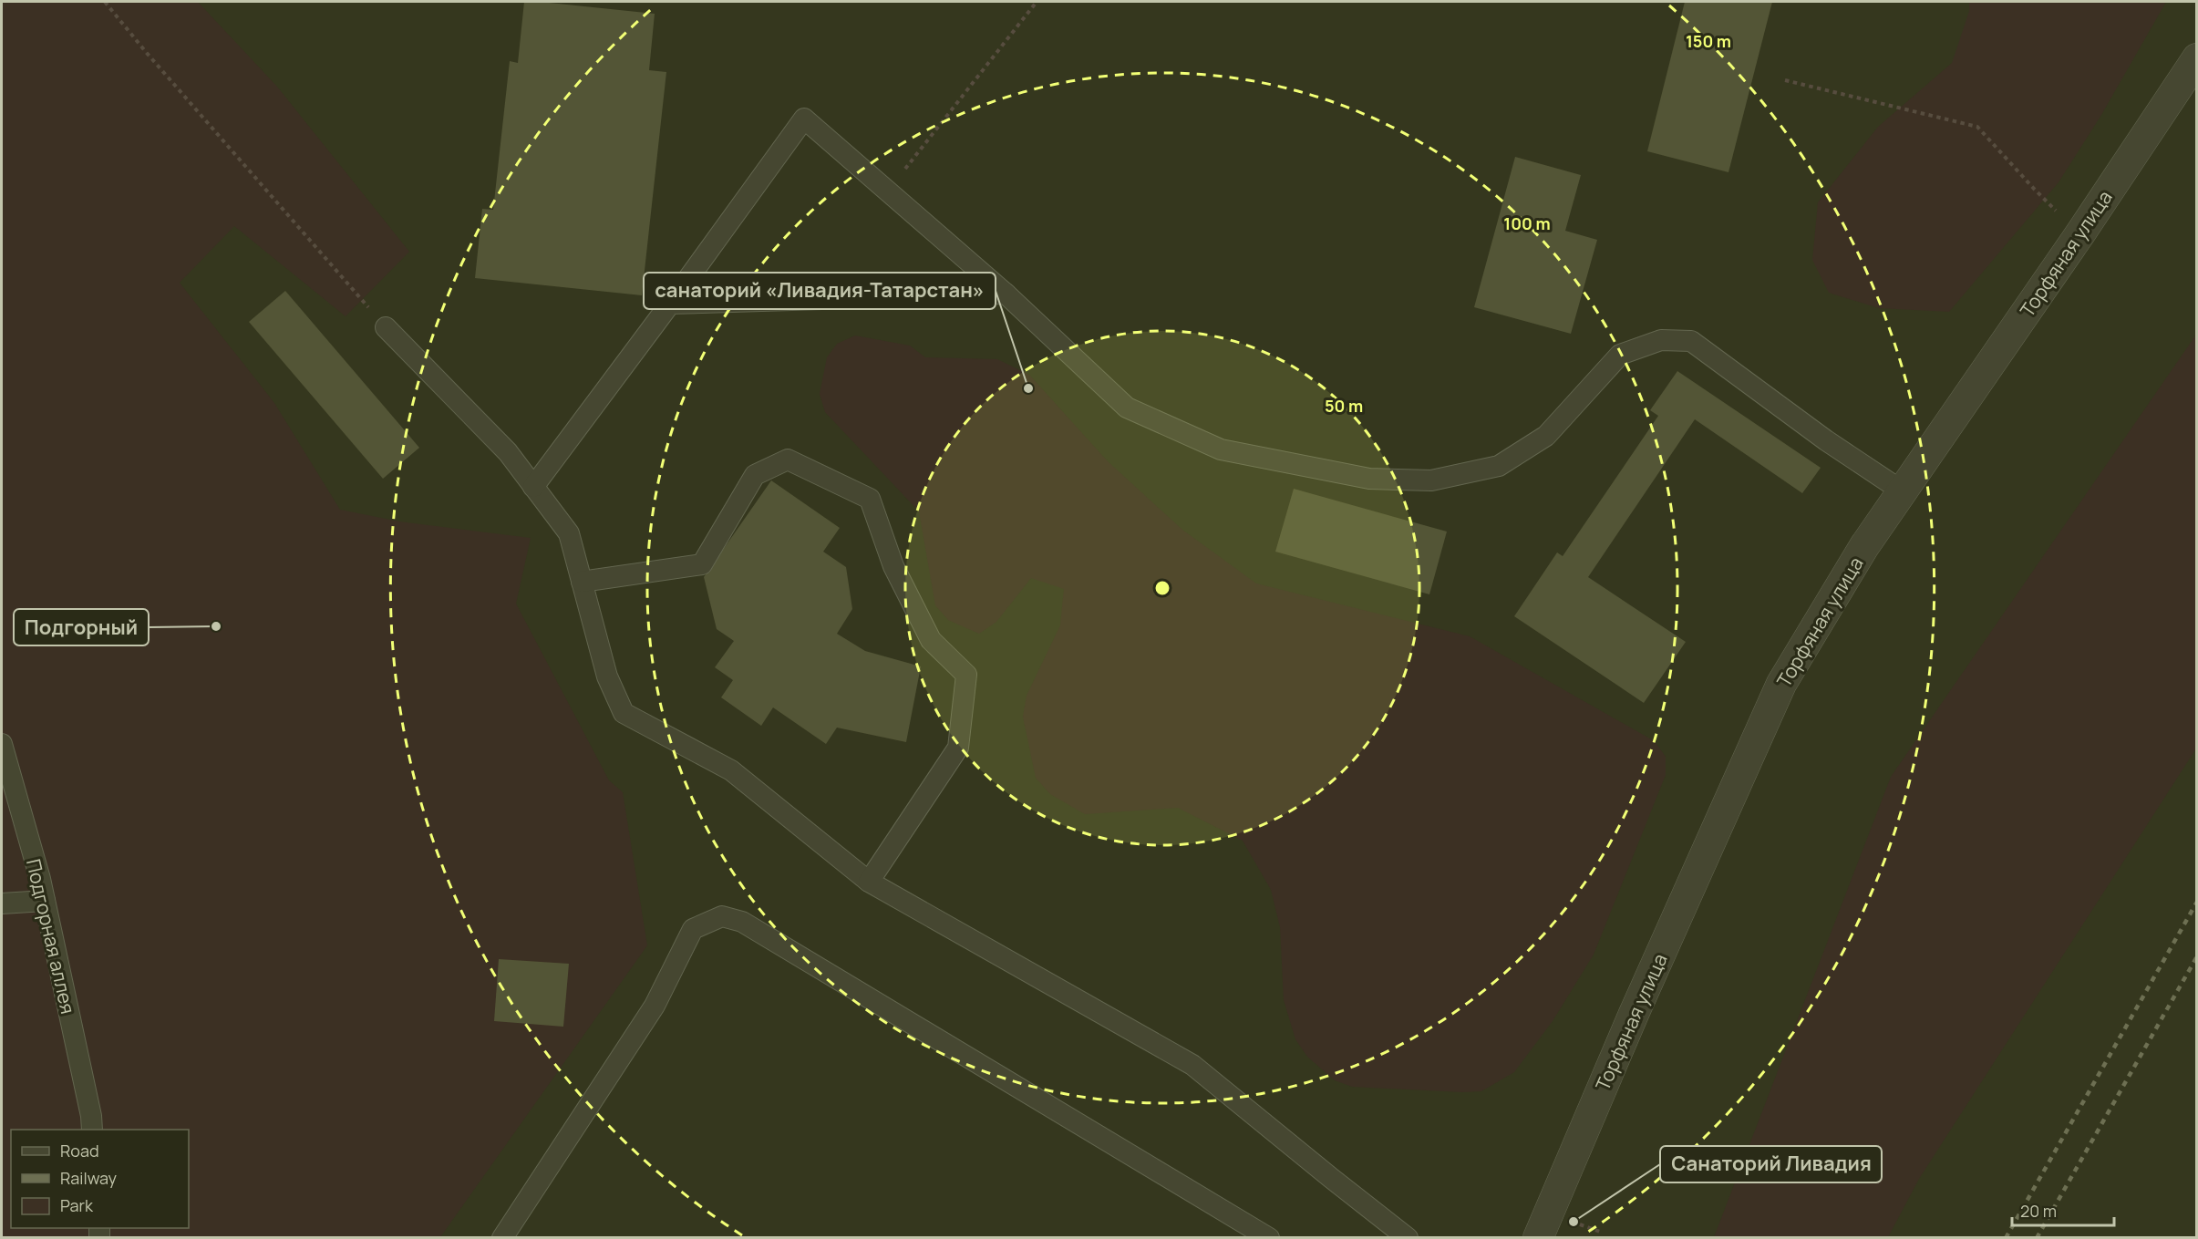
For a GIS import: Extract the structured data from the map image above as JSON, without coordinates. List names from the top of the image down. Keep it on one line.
{"streets":{"street":["Торфяная улица"],"lane":["Подгорная аллея"]},"places":["санаторий «Ливадия-Татарстан»","Подгорный","Санаторий Ливадия"],"legend":["Road","Railway","Park"],"scale_bar":"20 m","rings":["150 m","100 m","50 m"]}
